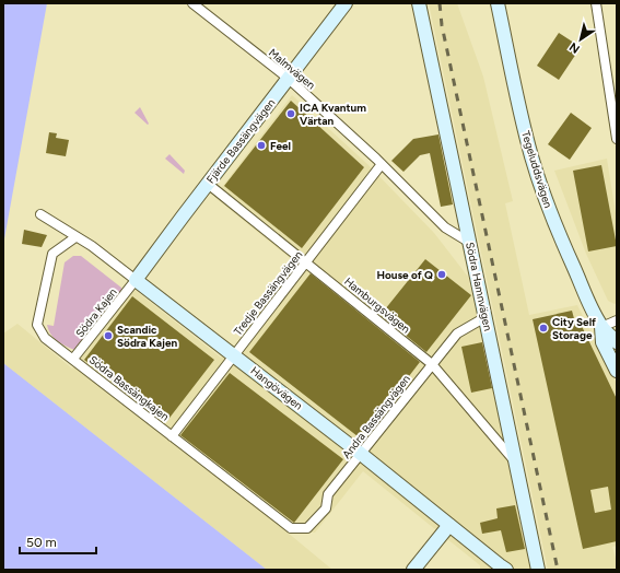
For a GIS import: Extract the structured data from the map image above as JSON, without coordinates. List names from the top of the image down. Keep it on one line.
{"streets":{"main road":["Fjärde Bassängvägen","Tegeluddsvägen","Södra Hamnvägen","Hangövägen"],"street":["Malmvägen","Tredje Bassängvägen","Hamburgsvägen","Södra Kajen","Södra Bassängkajen","Andra Bassängvägen"]},"crossings":[["Malmvägen","Fjärde Bassängvägen"],["Malmvägen","Södra Hamnvägen"],["Malmvägen","Tredje Bassängvägen"],["Fjärde Bassängvägen","Hamburgsvägen"],["Fjärde Bassängvägen","Södra Kajen"],["Fjärde Bassängvägen","Hangövägen"],["Södra Hamnvägen","Hamburgsvägen"],["Södra Hamnvägen","Andra Bassängvägen"],["Tredje Bassängvägen","Hamburgsvägen"],["Tredje Bassängvägen","Södra Bassängkajen"],["Tredje Bassängvägen","Hangövägen"],["Hamburgsvägen","Andra Bassängvägen"],["Södra Kajen","Södra Bassängkajen"],["Södra Kajen","Hangövägen"],["Södra Bassängkajen","Hangövägen"],["Södra Bassängkajen","Andra Bassängvägen"],["Hangövägen","Andra Bassängvägen"]],"places":["ICA Kvantum Värtan","Feel","House of Q","City Self Storage","Scandic Södra Kajen"],"scale_bar":"50 m","north":"bottom left"}
